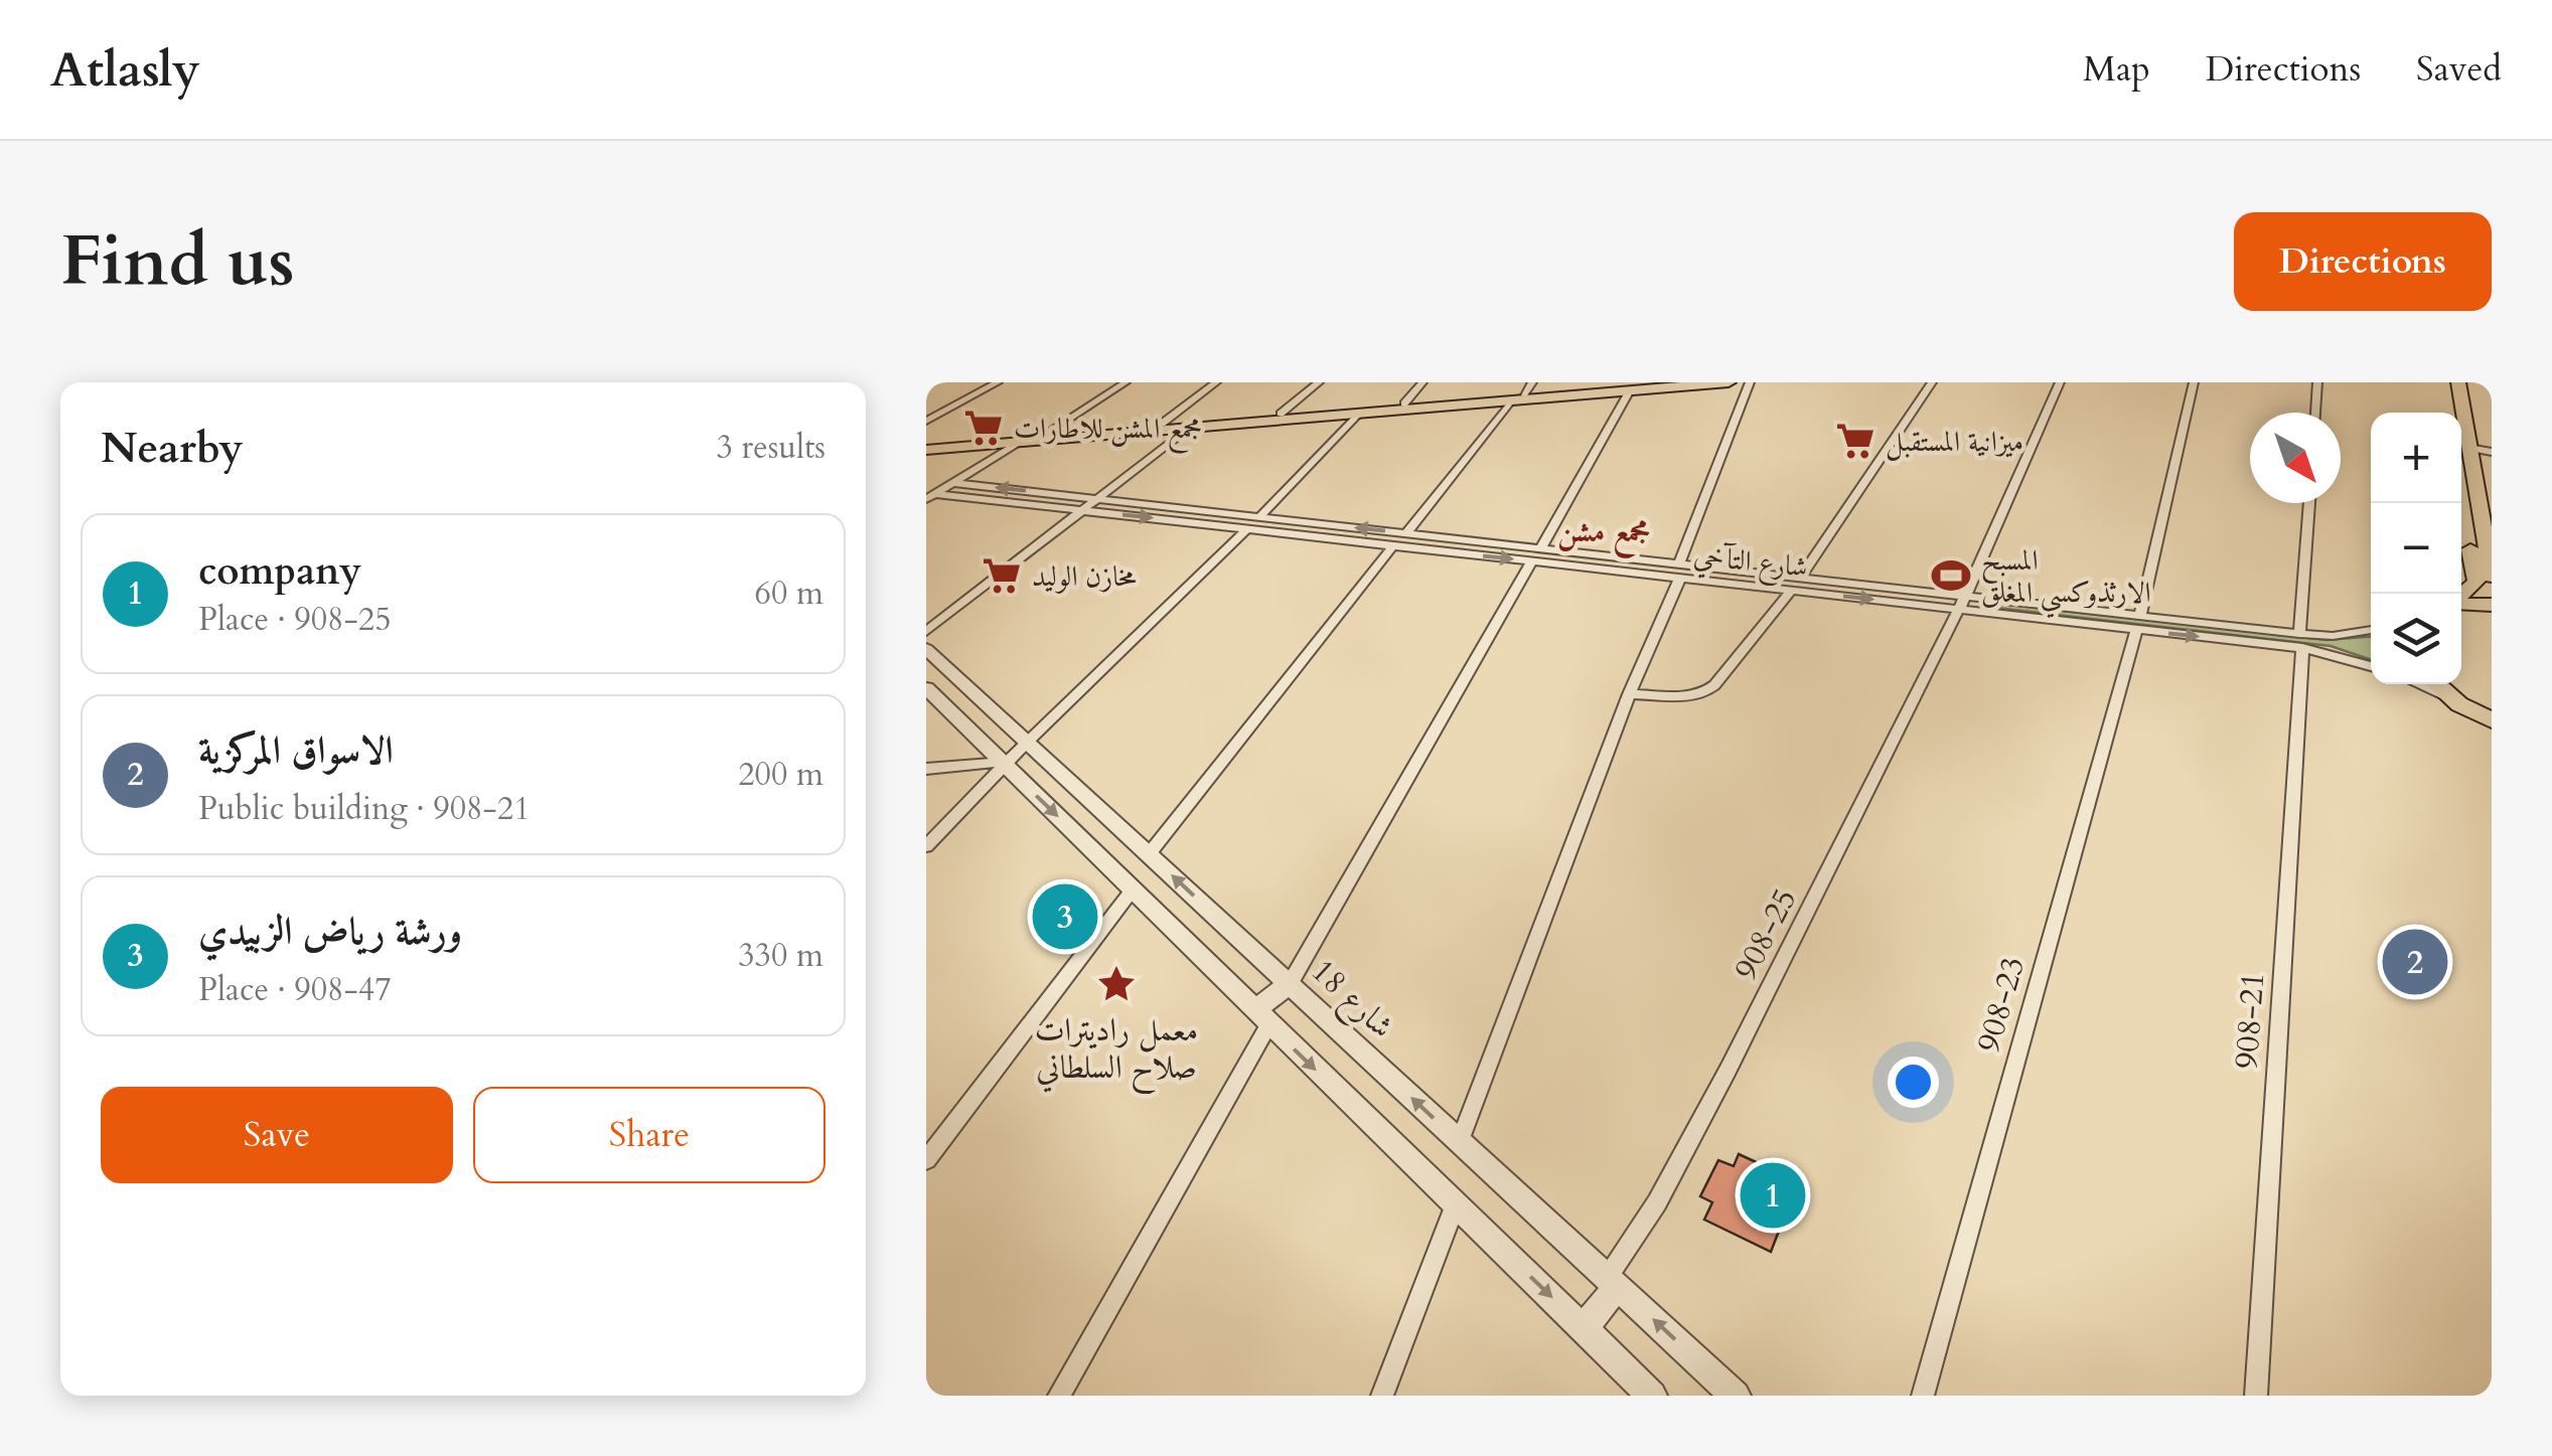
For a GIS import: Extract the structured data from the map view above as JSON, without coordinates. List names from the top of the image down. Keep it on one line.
{"streets":{"street":["شارع التآخي","908-25","شارع 18","908-23","908-21"]},"crossings":[["شارع التآخي","908-25"],["شارع التآخي","908-23"],["شارع التآخي","908-21"],["908-25","شارع 18"]],"districts":["مجمع مشن"],"places":{"supermarket":["مجمع المشن للاطارات","ميزانية المستقبل","مخازن الوليد"],"sports":["المسبح الارثذوكسي المغلق"],"place":["معمل راديترات صلاح السلطاني"]},"north":"bottom right","page":{"header":"Atlasly","nav":["Map","Directions","Saved"],"buttons":["Directions",["Save","Share"]],"title":"Find us","heading":["Nearby","3 results"],"map_buttons":["+","−"],"list":[{"mark":"1","name":"company","note":"Place · 908-25","value":"60 m"},{"mark":"2","name":"الاسواق المركزية","note":"Public building · 908-21","value":"200 m"},{"mark":"3","name":"ورشة رياض الزبيدي","note":"Place · 908-47","value":"330 m"}],"pins":["3","2","1"]}}
